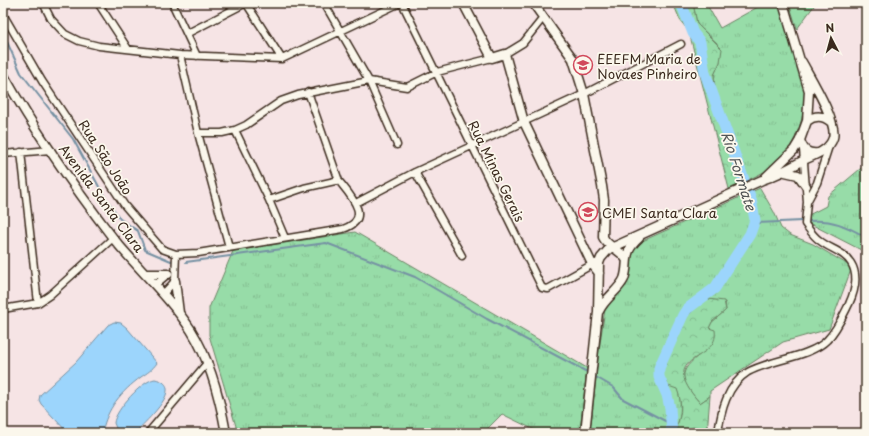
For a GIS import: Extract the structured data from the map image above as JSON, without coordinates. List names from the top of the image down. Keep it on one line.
{"streets":{"street":["Rua São João","Rua Minas Gerais","Avenida Santa Clara"]},"water":["Rio Formate"],"places":{"school or university":["EEEFM Maria de Novaes Pinheiro","CMEI Santa Clara"]},"north":"top"}
